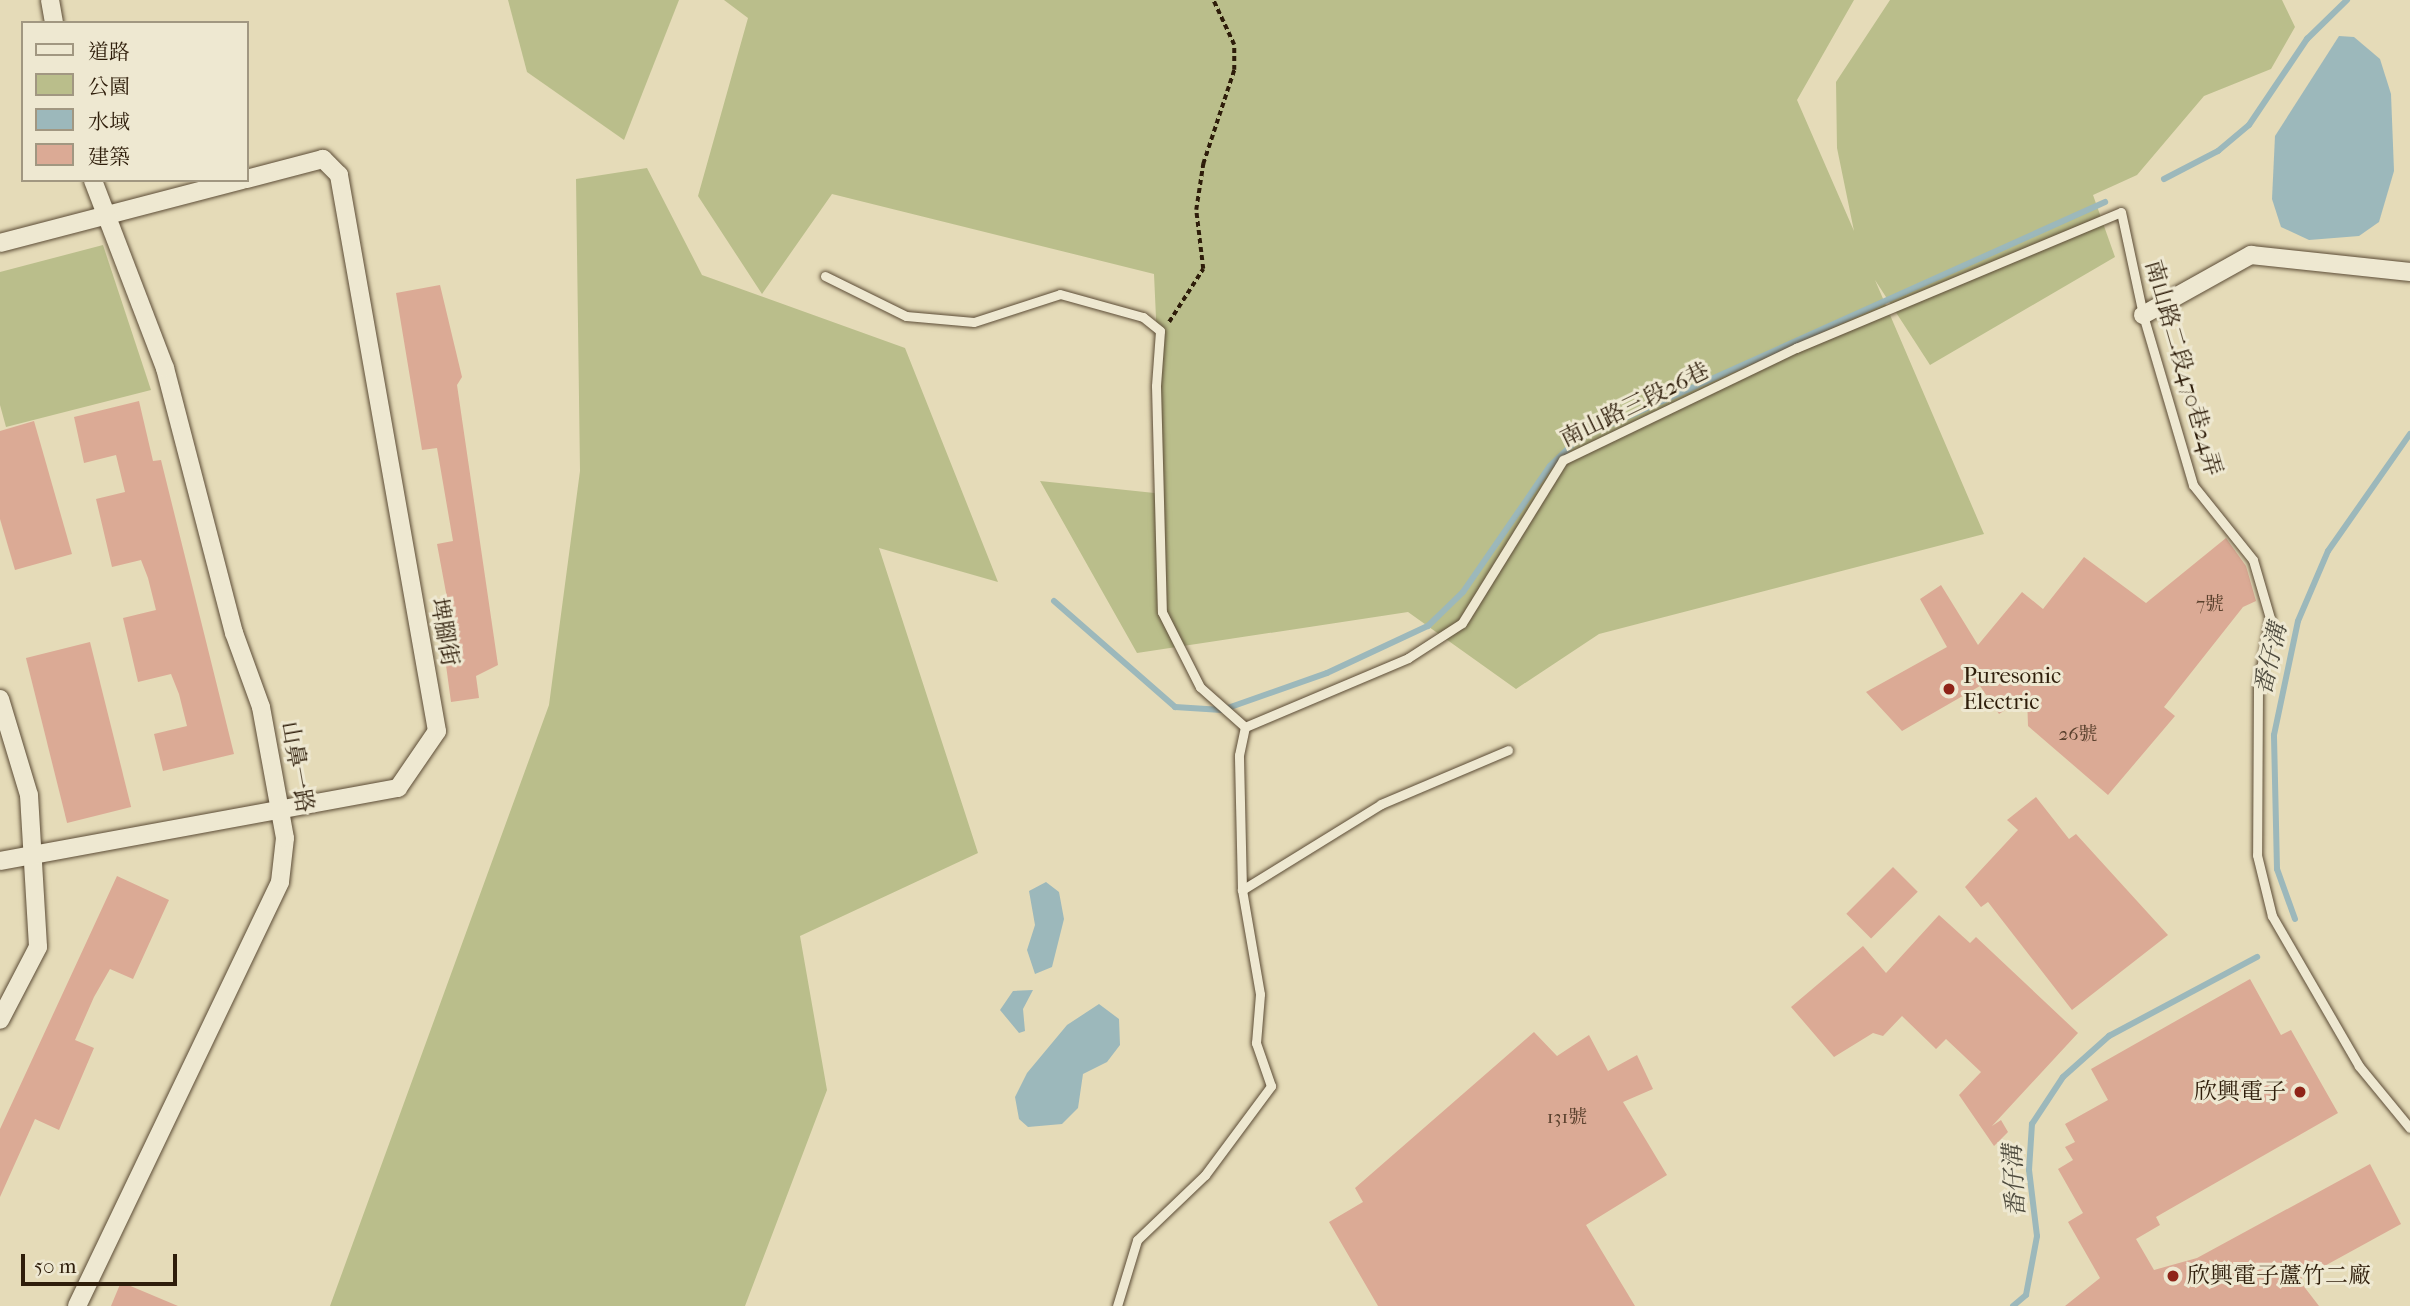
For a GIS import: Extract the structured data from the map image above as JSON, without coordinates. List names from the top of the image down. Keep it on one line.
{"streets":{"street":["埤腳街","山鼻一路"],"lane":["南山路二段470巷24弄","南山路三段26巷"]},"crossings":[["南山路二段470巷24弄","南山路三段26巷"],["埤腳街","山鼻一路"]],"water":["番仔溝"],"places":["Puresonic Electric","欣興電子","欣興電子蘆竹二廠"],"house_numbers":["7號","26號","131號"],"legend":["道路","公園","水域","建築"],"scale_bar":"50 m"}
